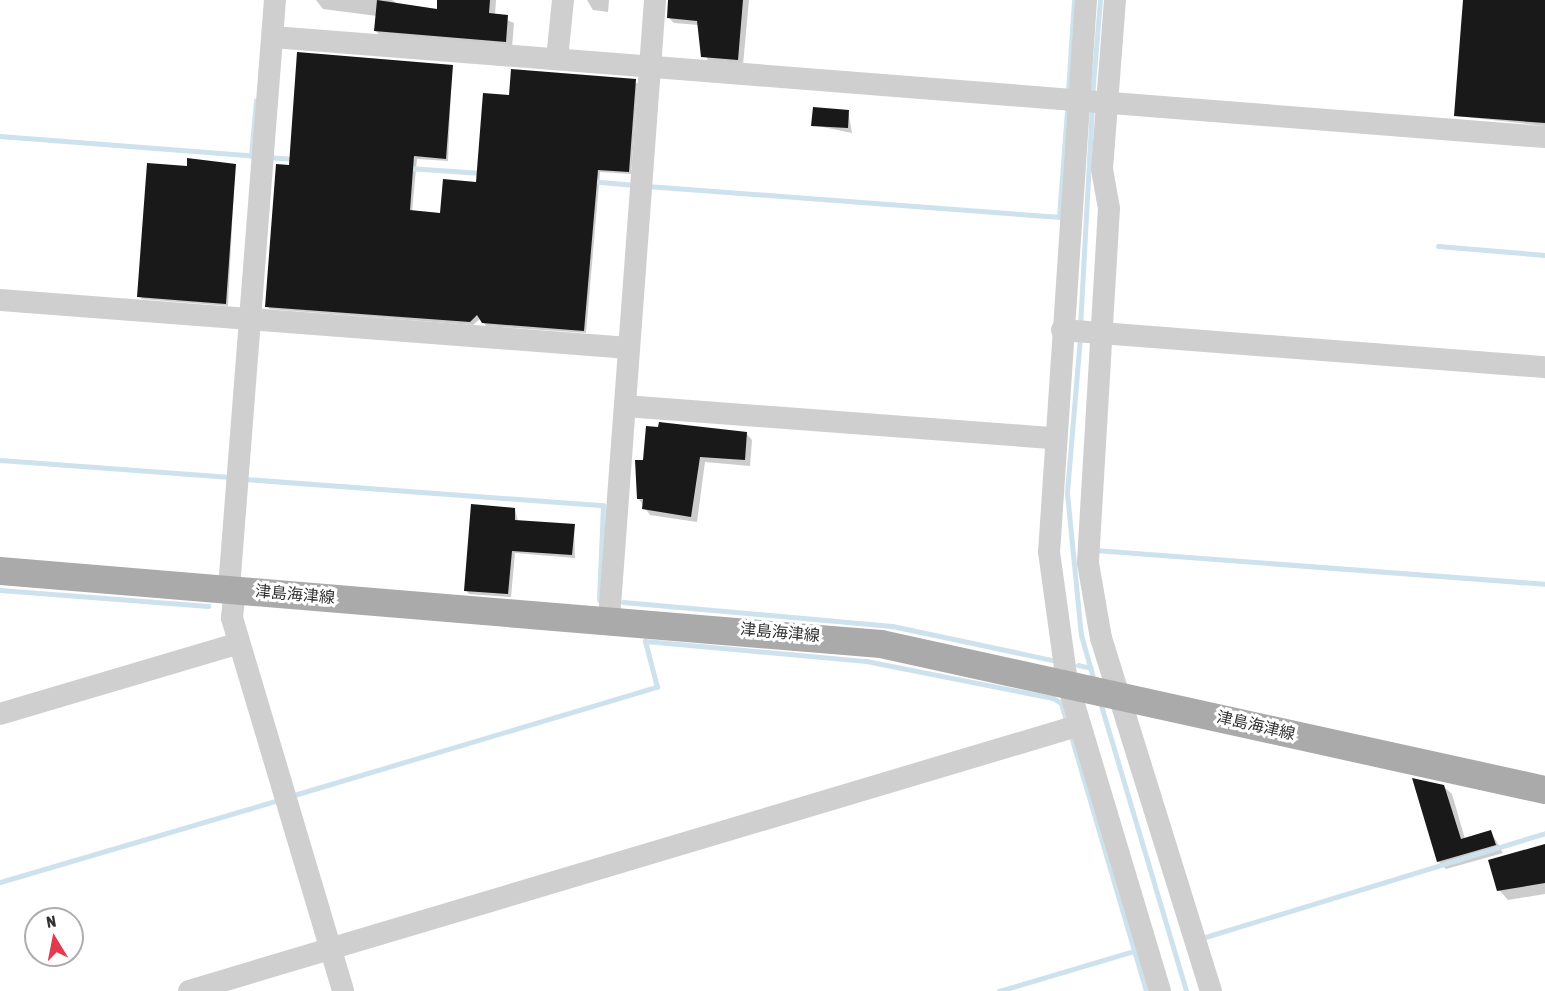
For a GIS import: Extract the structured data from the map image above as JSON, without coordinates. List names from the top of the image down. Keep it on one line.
{"streets":{"main road":["津島海津線"]},"north":"top"}
